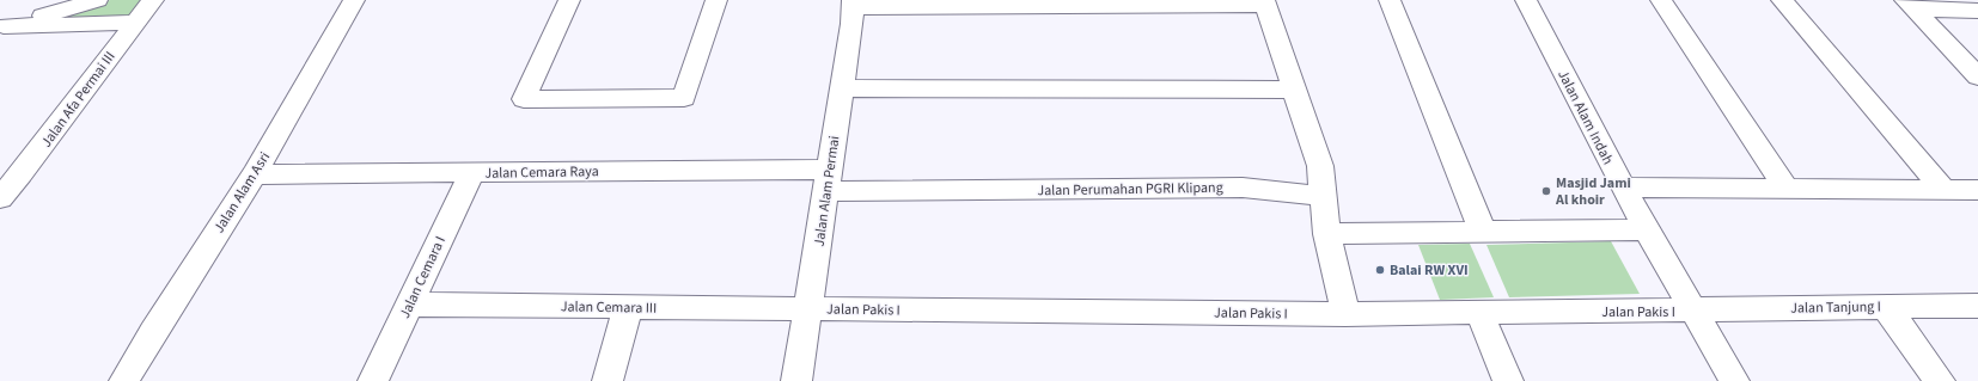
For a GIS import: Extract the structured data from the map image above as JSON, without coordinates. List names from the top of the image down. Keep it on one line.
{"streets":{"street":["Jalan Afa Permai III","Jalan Alam Indah","Jalan Cemara Raya","Jalan Perumahan PGRI Klipang","Jalan Alam Permai","Jalan Alam Asri","Jalan Cemara I","Jalan Cemara III","Jalan Tanjung I","Jalan Pakis I"]},"crossings":[["Jalan Alam Indah","Jalan Tanjung I"],["Jalan Alam Indah","Jalan Pakis I"],["Jalan Cemara Raya","Jalan Perumahan PGRI Klipang"],["Jalan Cemara Raya","Jalan Alam Permai"],["Jalan Cemara Raya","Jalan Alam Asri"],["Jalan Cemara Raya","Jalan Cemara I"],["Jalan Perumahan PGRI Klipang","Jalan Alam Permai"],["Jalan Alam Permai","Jalan Cemara III"],["Jalan Alam Permai","Jalan Pakis I"],["Jalan Cemara I","Jalan Cemara III"],["Jalan Cemara III","Jalan Pakis I"],["Jalan Tanjung I","Jalan Pakis I"]],"places":["Masjid Jami Al khoir","Balai RW XVI"]}
